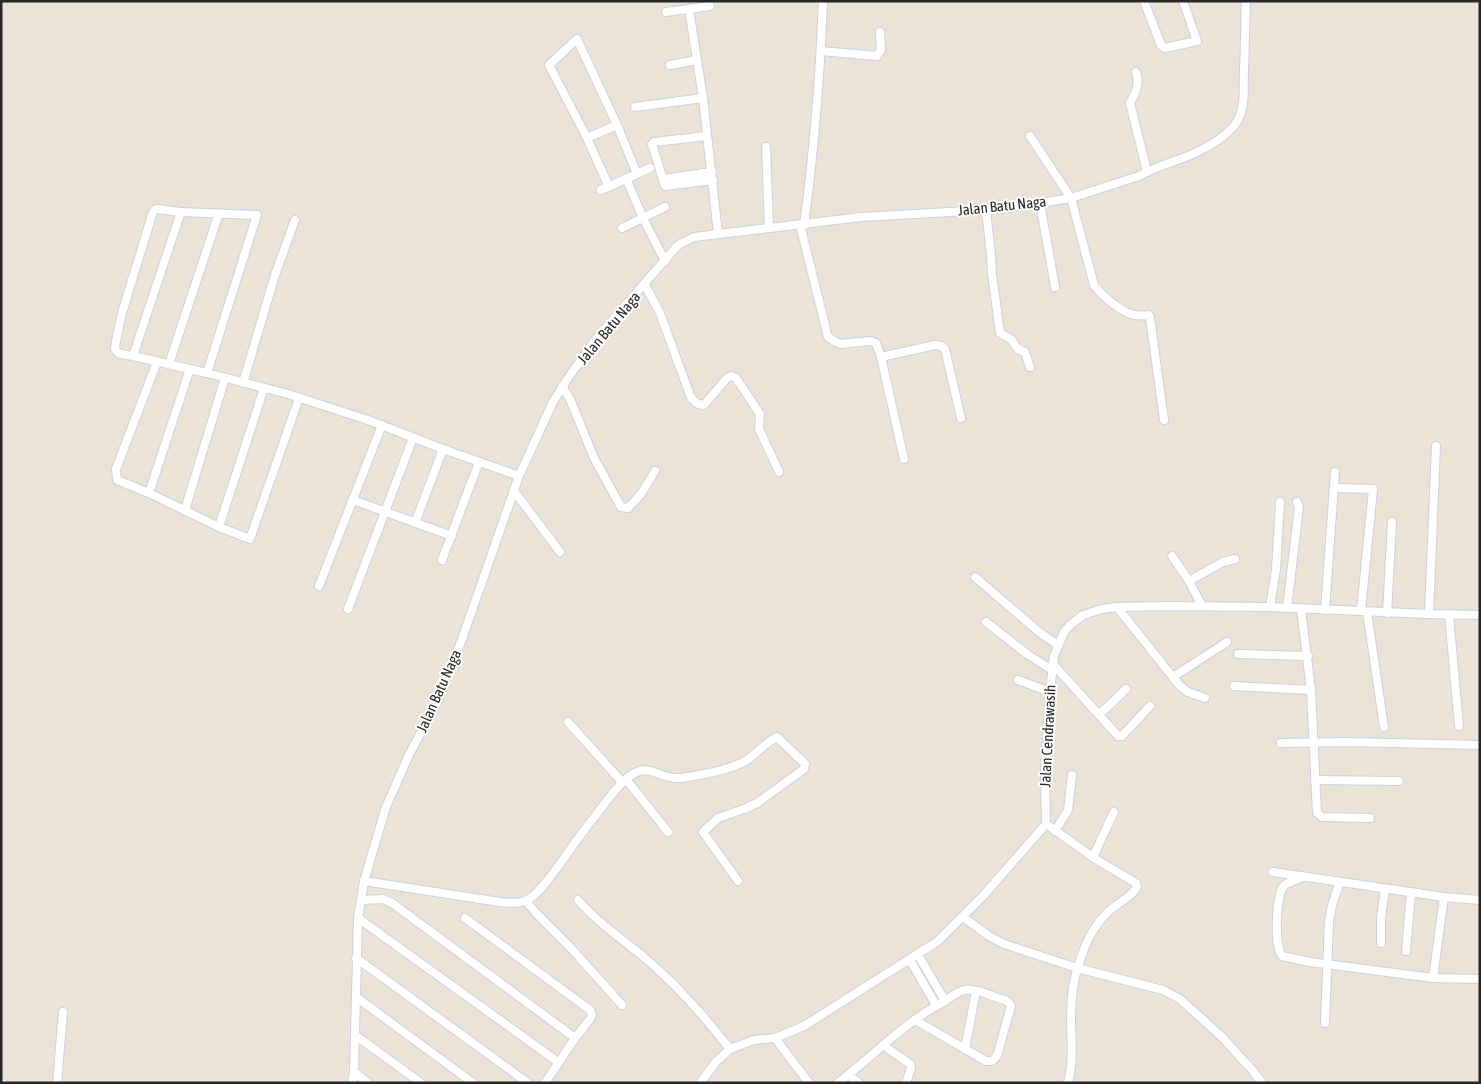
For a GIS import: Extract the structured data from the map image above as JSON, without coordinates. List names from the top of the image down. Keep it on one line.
{"streets":{"street":["Jalan Batu Naga","Jalan Cendrawasih"]}}
